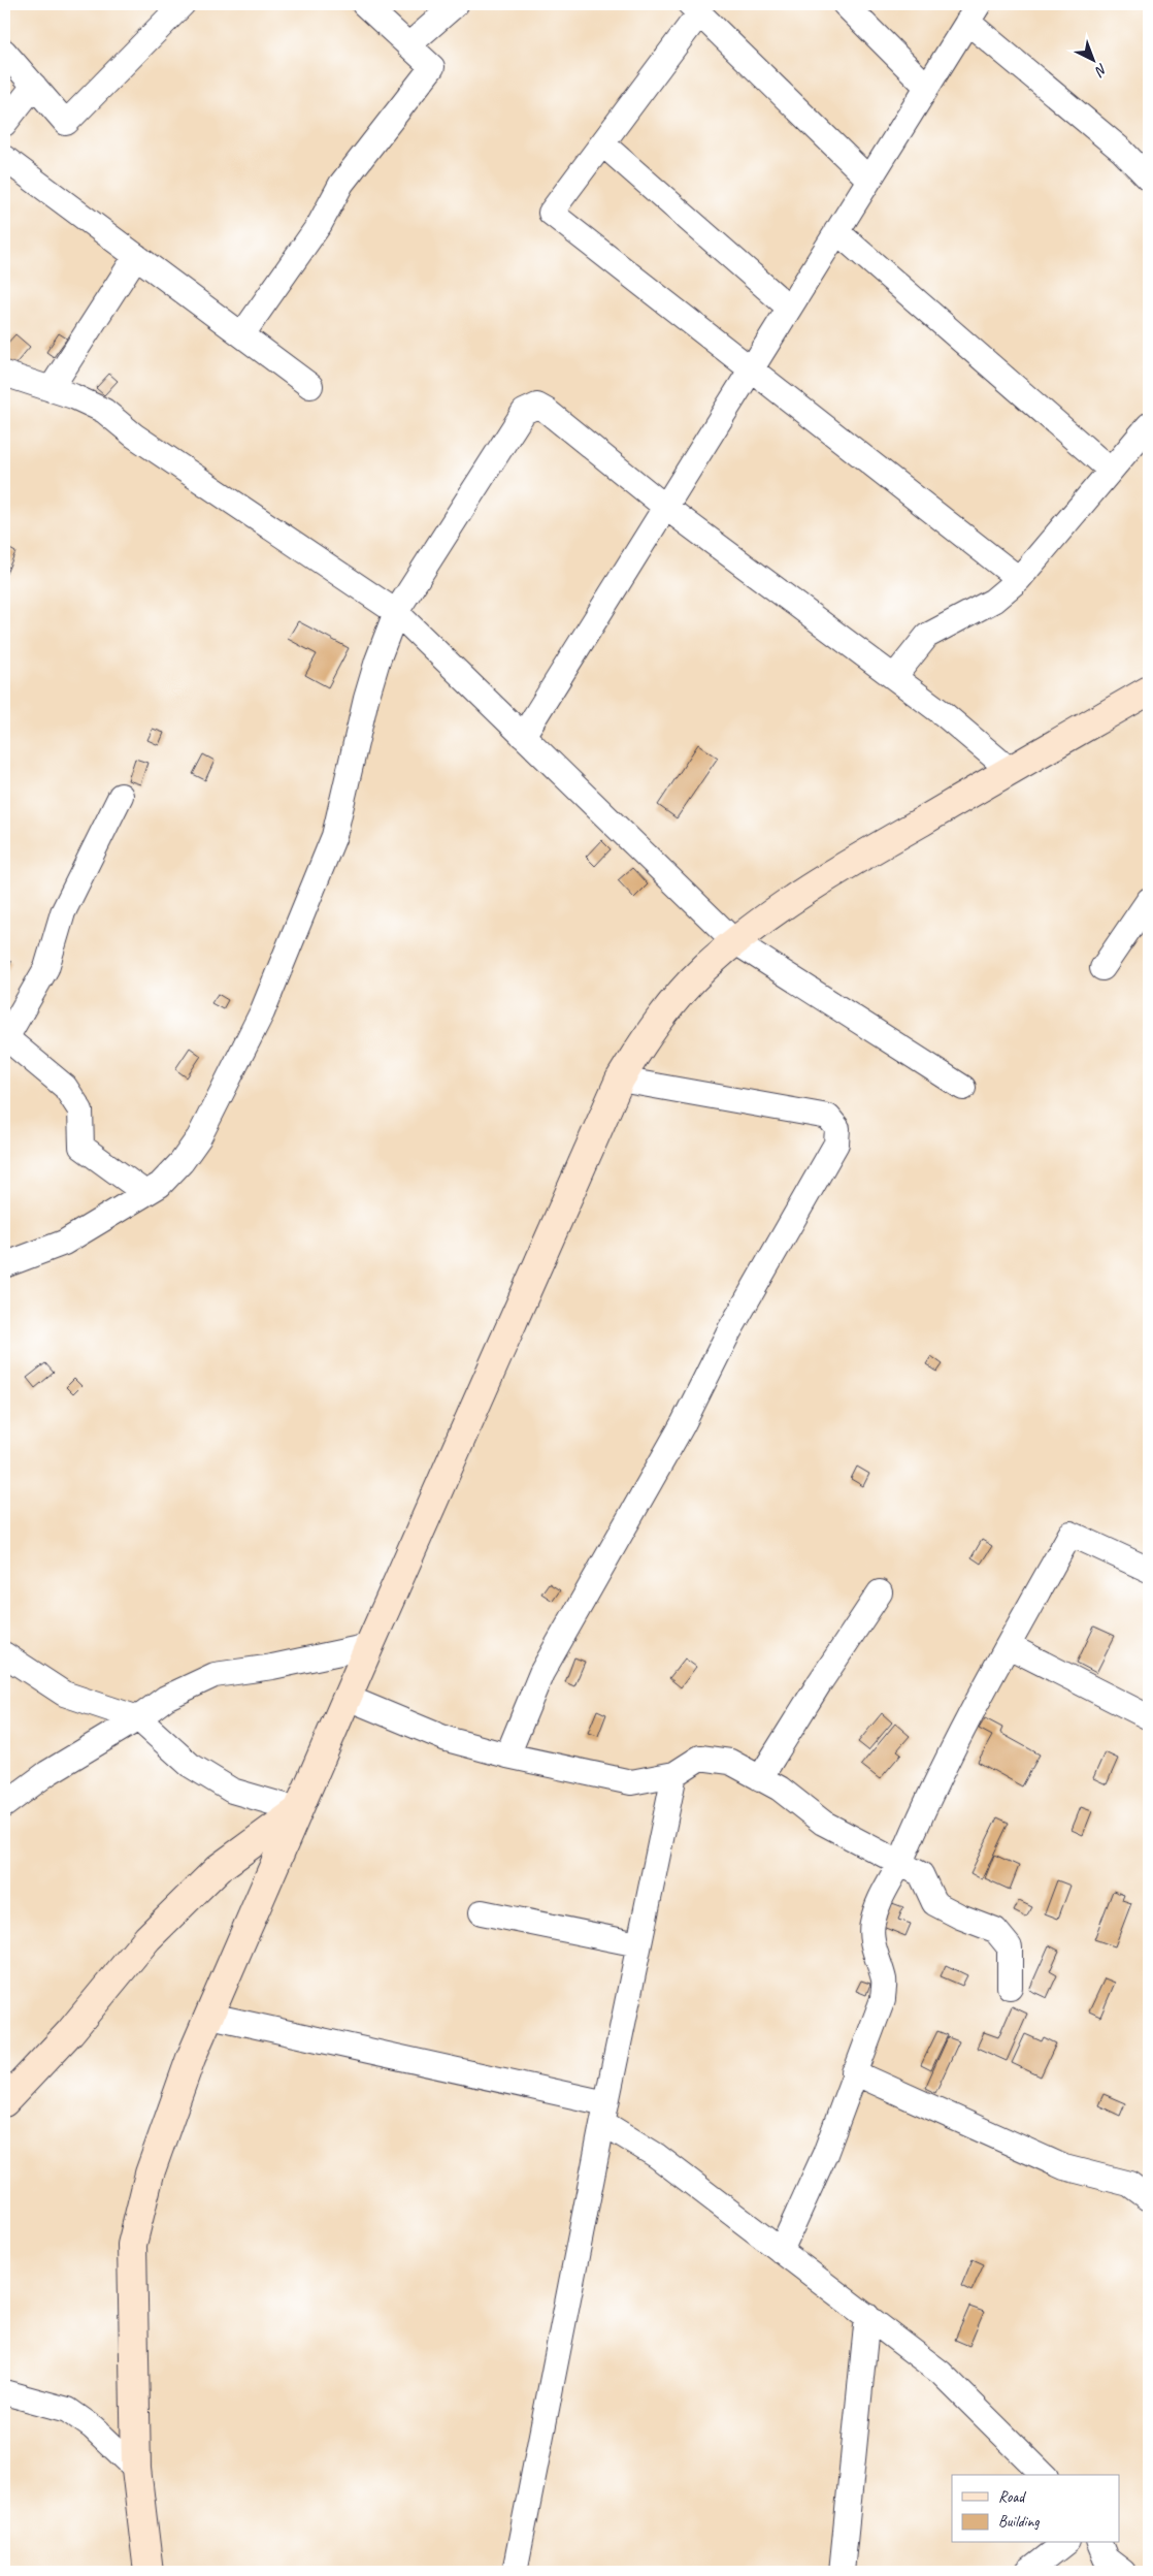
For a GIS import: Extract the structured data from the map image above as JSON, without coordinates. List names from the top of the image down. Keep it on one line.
{"legend":["Road","Building"],"north":"bottom right"}
